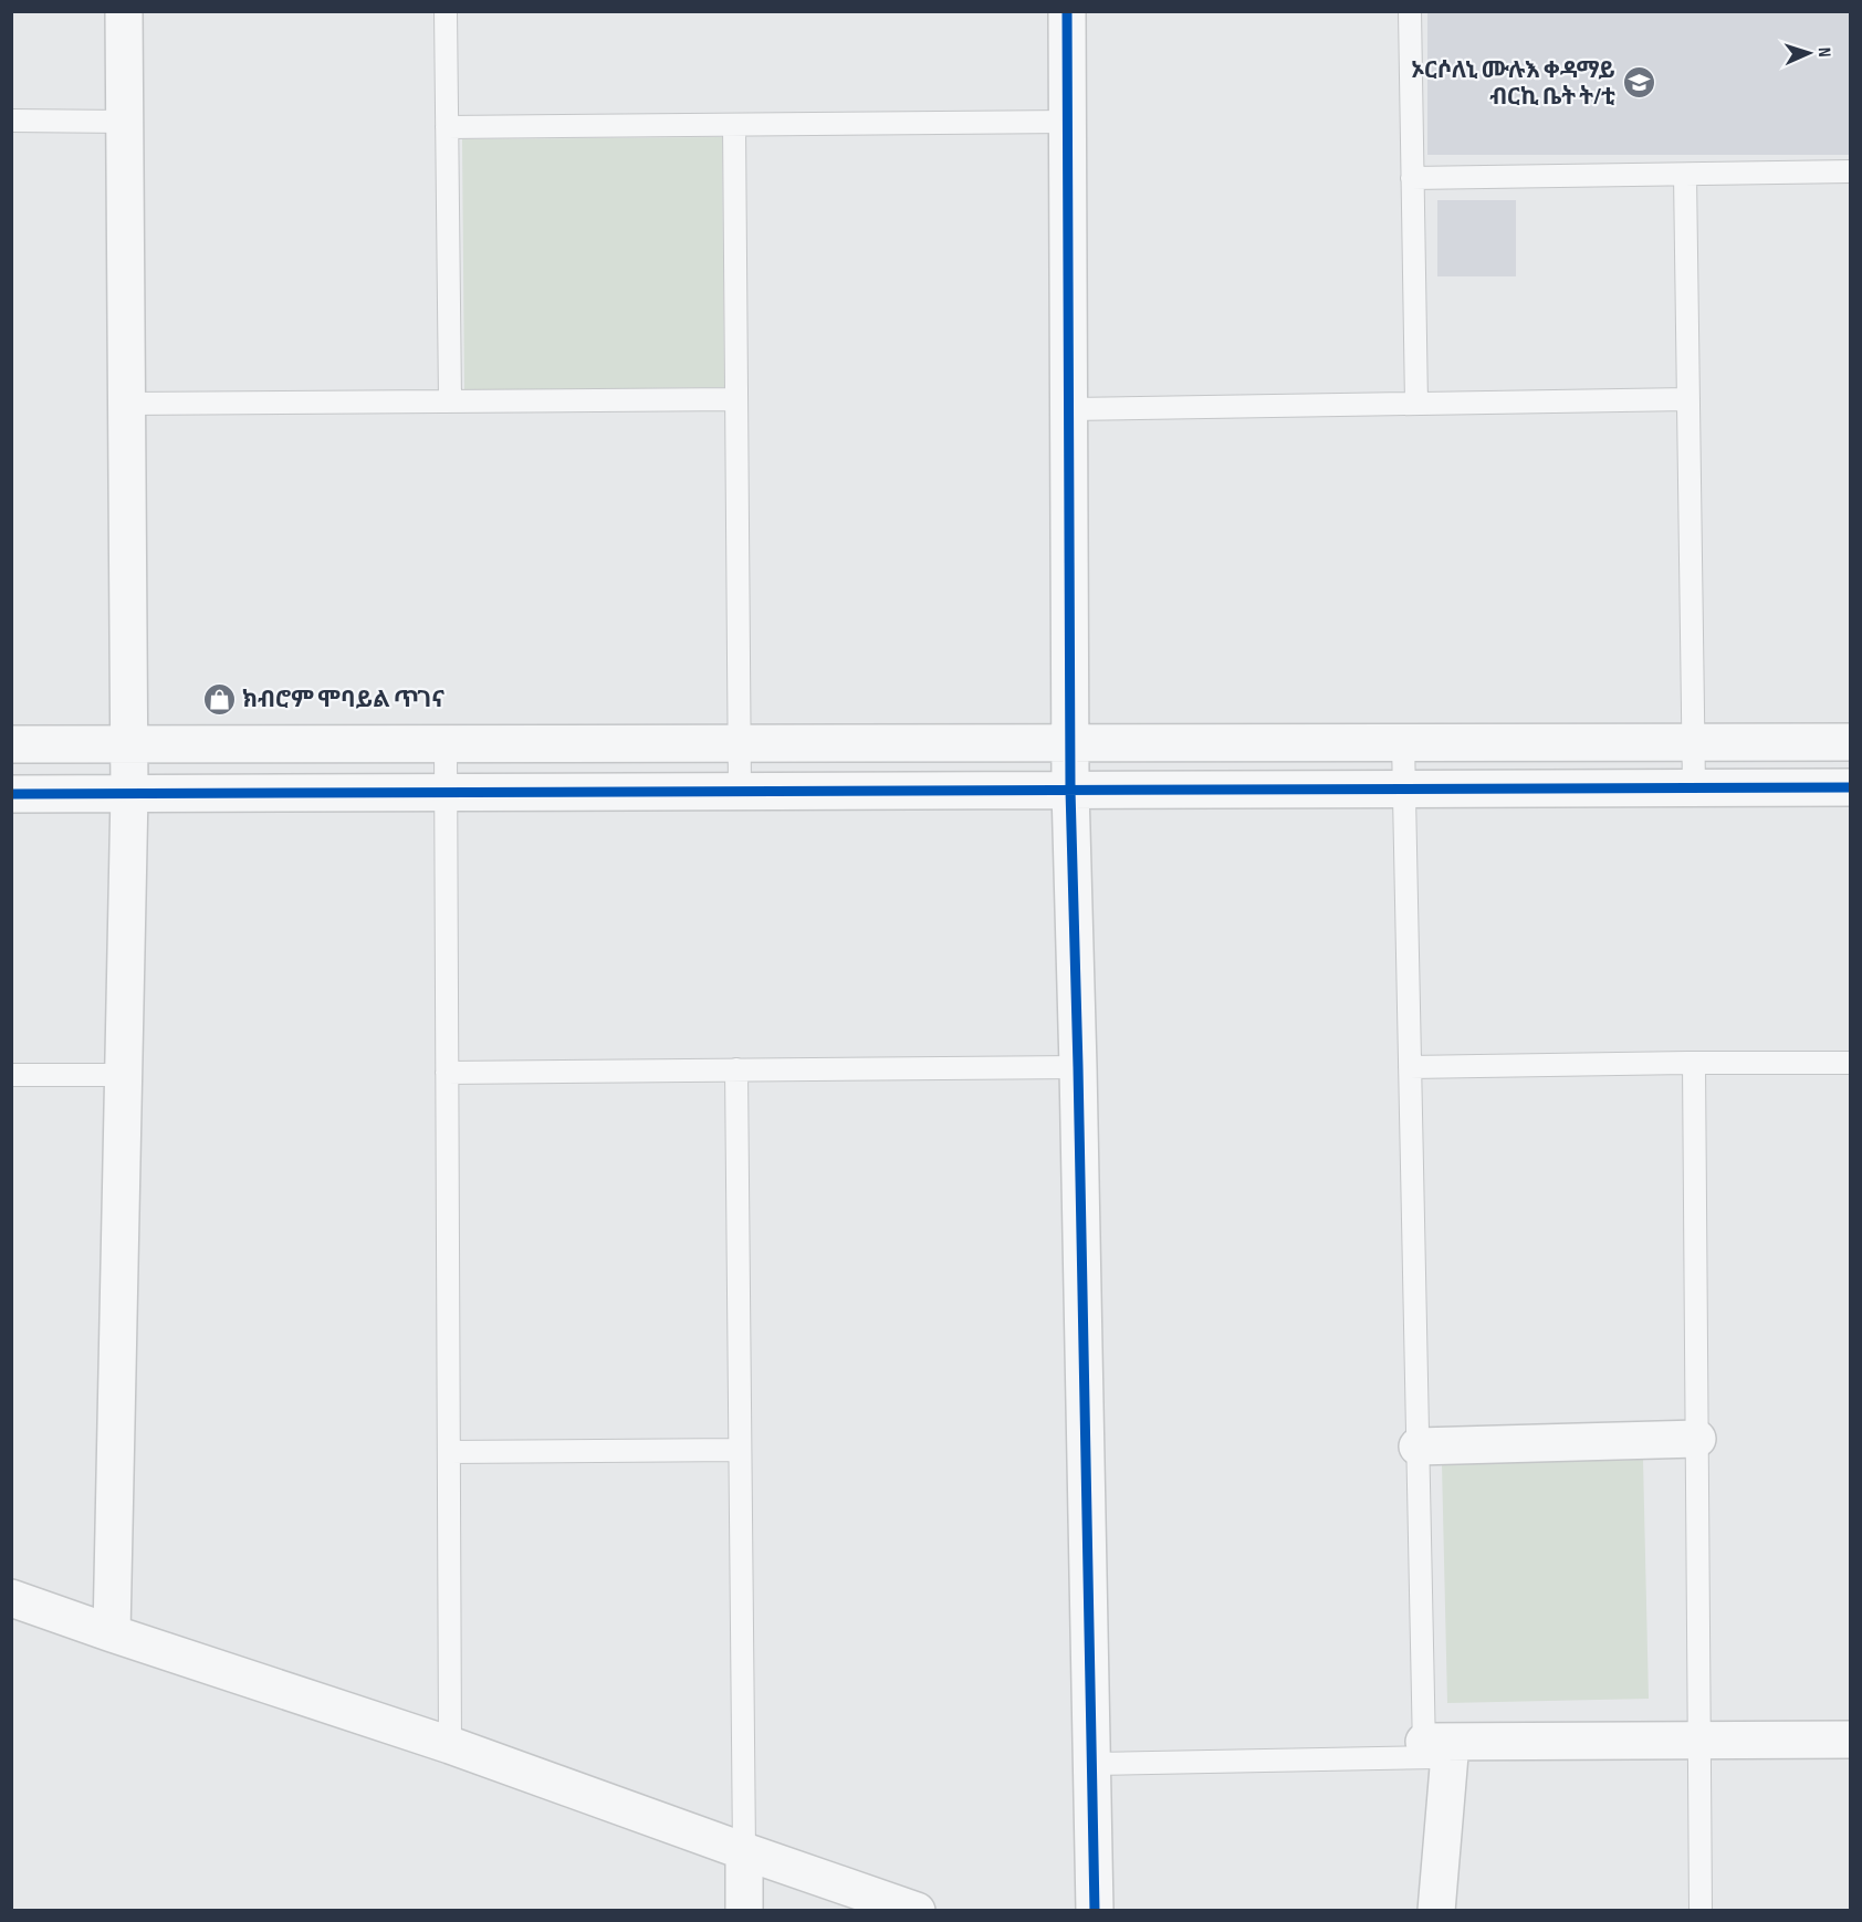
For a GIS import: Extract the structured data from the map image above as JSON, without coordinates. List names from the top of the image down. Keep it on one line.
{"places":{"school or university":["ኦርሶለኒ ሙሉእ ቀዳማይ ብርኪ ቤት ት/ቲ"],"shop":["ክብሮም ሞባይል ጥገና"]},"north":"right"}
